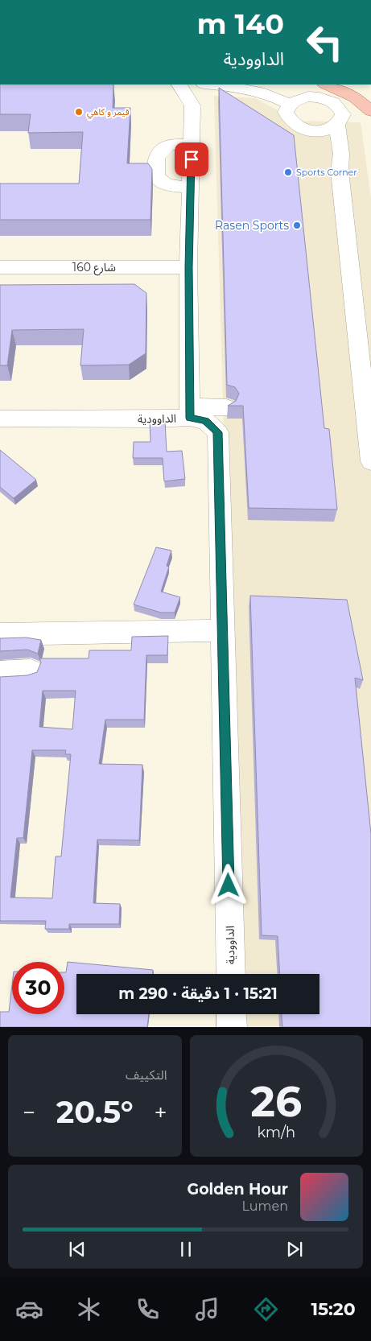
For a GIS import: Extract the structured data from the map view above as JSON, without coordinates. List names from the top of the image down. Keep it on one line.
{"streets":{"street":["شارع 160","الداوودية"]},"places":["قيمر و كاهي","Sports Corner","Rasen Sports"],"page":{"turn":["140 m","الداوودية"],"limit":"30","trip":"15:21 · 1 دقيقة · 290 m","tile":"التكييف","heat":["−","20.5°","+"],"song":["Golden Hour","Lumen"],"tabs":"15:20","gauge":["26","km/h"]}}
